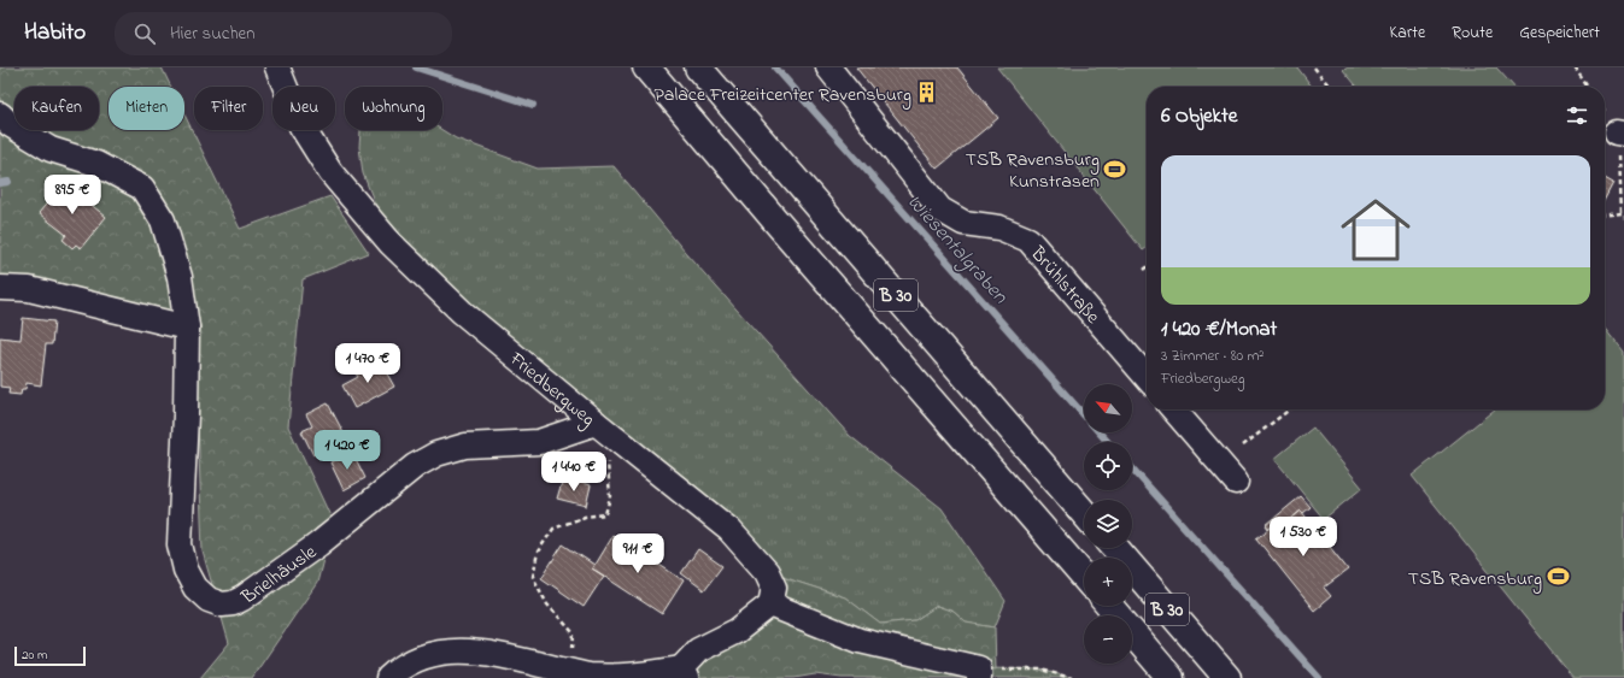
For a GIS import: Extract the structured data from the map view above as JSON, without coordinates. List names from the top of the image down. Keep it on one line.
{"streets":{"highway":["B 30"],"street":["Brühlstraße","Friedbergweg","Brielhäusle"]},"crossings":[["Friedbergweg","Brielhäusle"]],"water":["Wiesentalgraben"],"places":{"building":["Palace Freizeitcenter Ravensburg"],"sports":["TSB Ravensburg Kunstrasen","TSB Ravensburg"]},"scale_bar":"20 m","north":"top left","page":{"header":"Habito","search":"Hier suchen","nav":["Karte","Route","Gespeichert"],"chip":["Kaufen","Mieten","Filter","Neu","Wohnung"],"heading":"6 Objekte","list":[{"name":"1 420 €/Monat","note":"3 Zimmer · 80 m² · Friedbergweg"}],"price":["895 €","1 470 €","1 420 €","1 440 €","1 530 €","911 €"],"map_buttons":["+","−"],"scale":"20 m"}}
